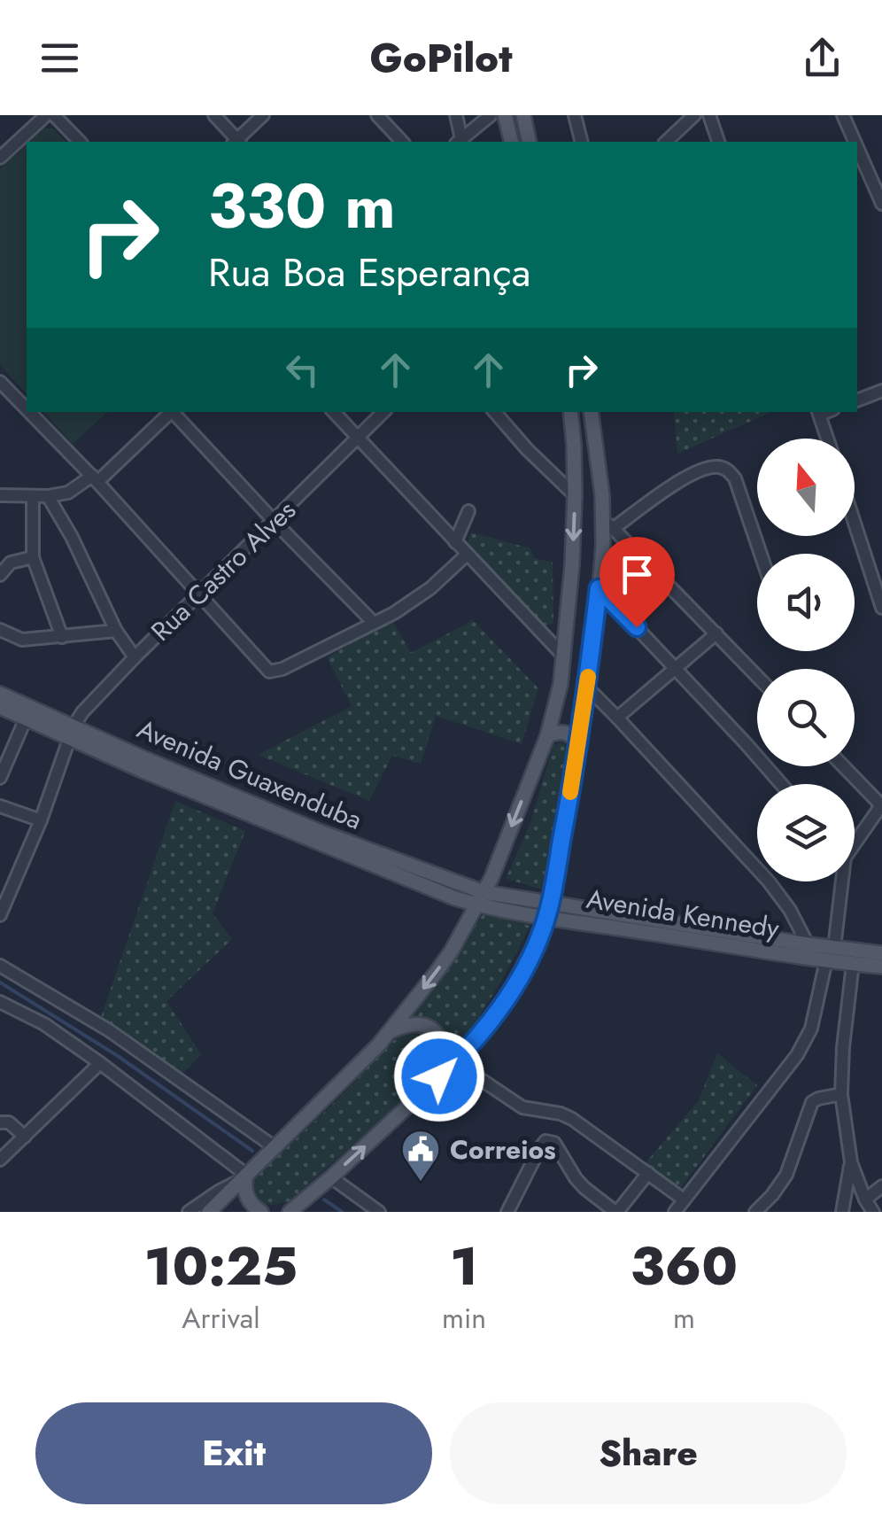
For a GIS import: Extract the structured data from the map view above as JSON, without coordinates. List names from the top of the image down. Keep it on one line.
{"streets":{"main road":["Avenida Guaxenduba","Avenida Kennedy"],"street":["Rua Castro Alves"]},"crossings":[["Rua Castro Alves","Avenida Guaxenduba"],["Avenida Guaxenduba","Avenida Kennedy"]],"places":{"public building":["Correios"]},"north":"top","page":{"header":"GoPilot","turn":["330 m","Rua Boa Esperança"],"eta":["10:25","Arrival","1","min","360","m"],"buttons":["Exit","Share"]}}
